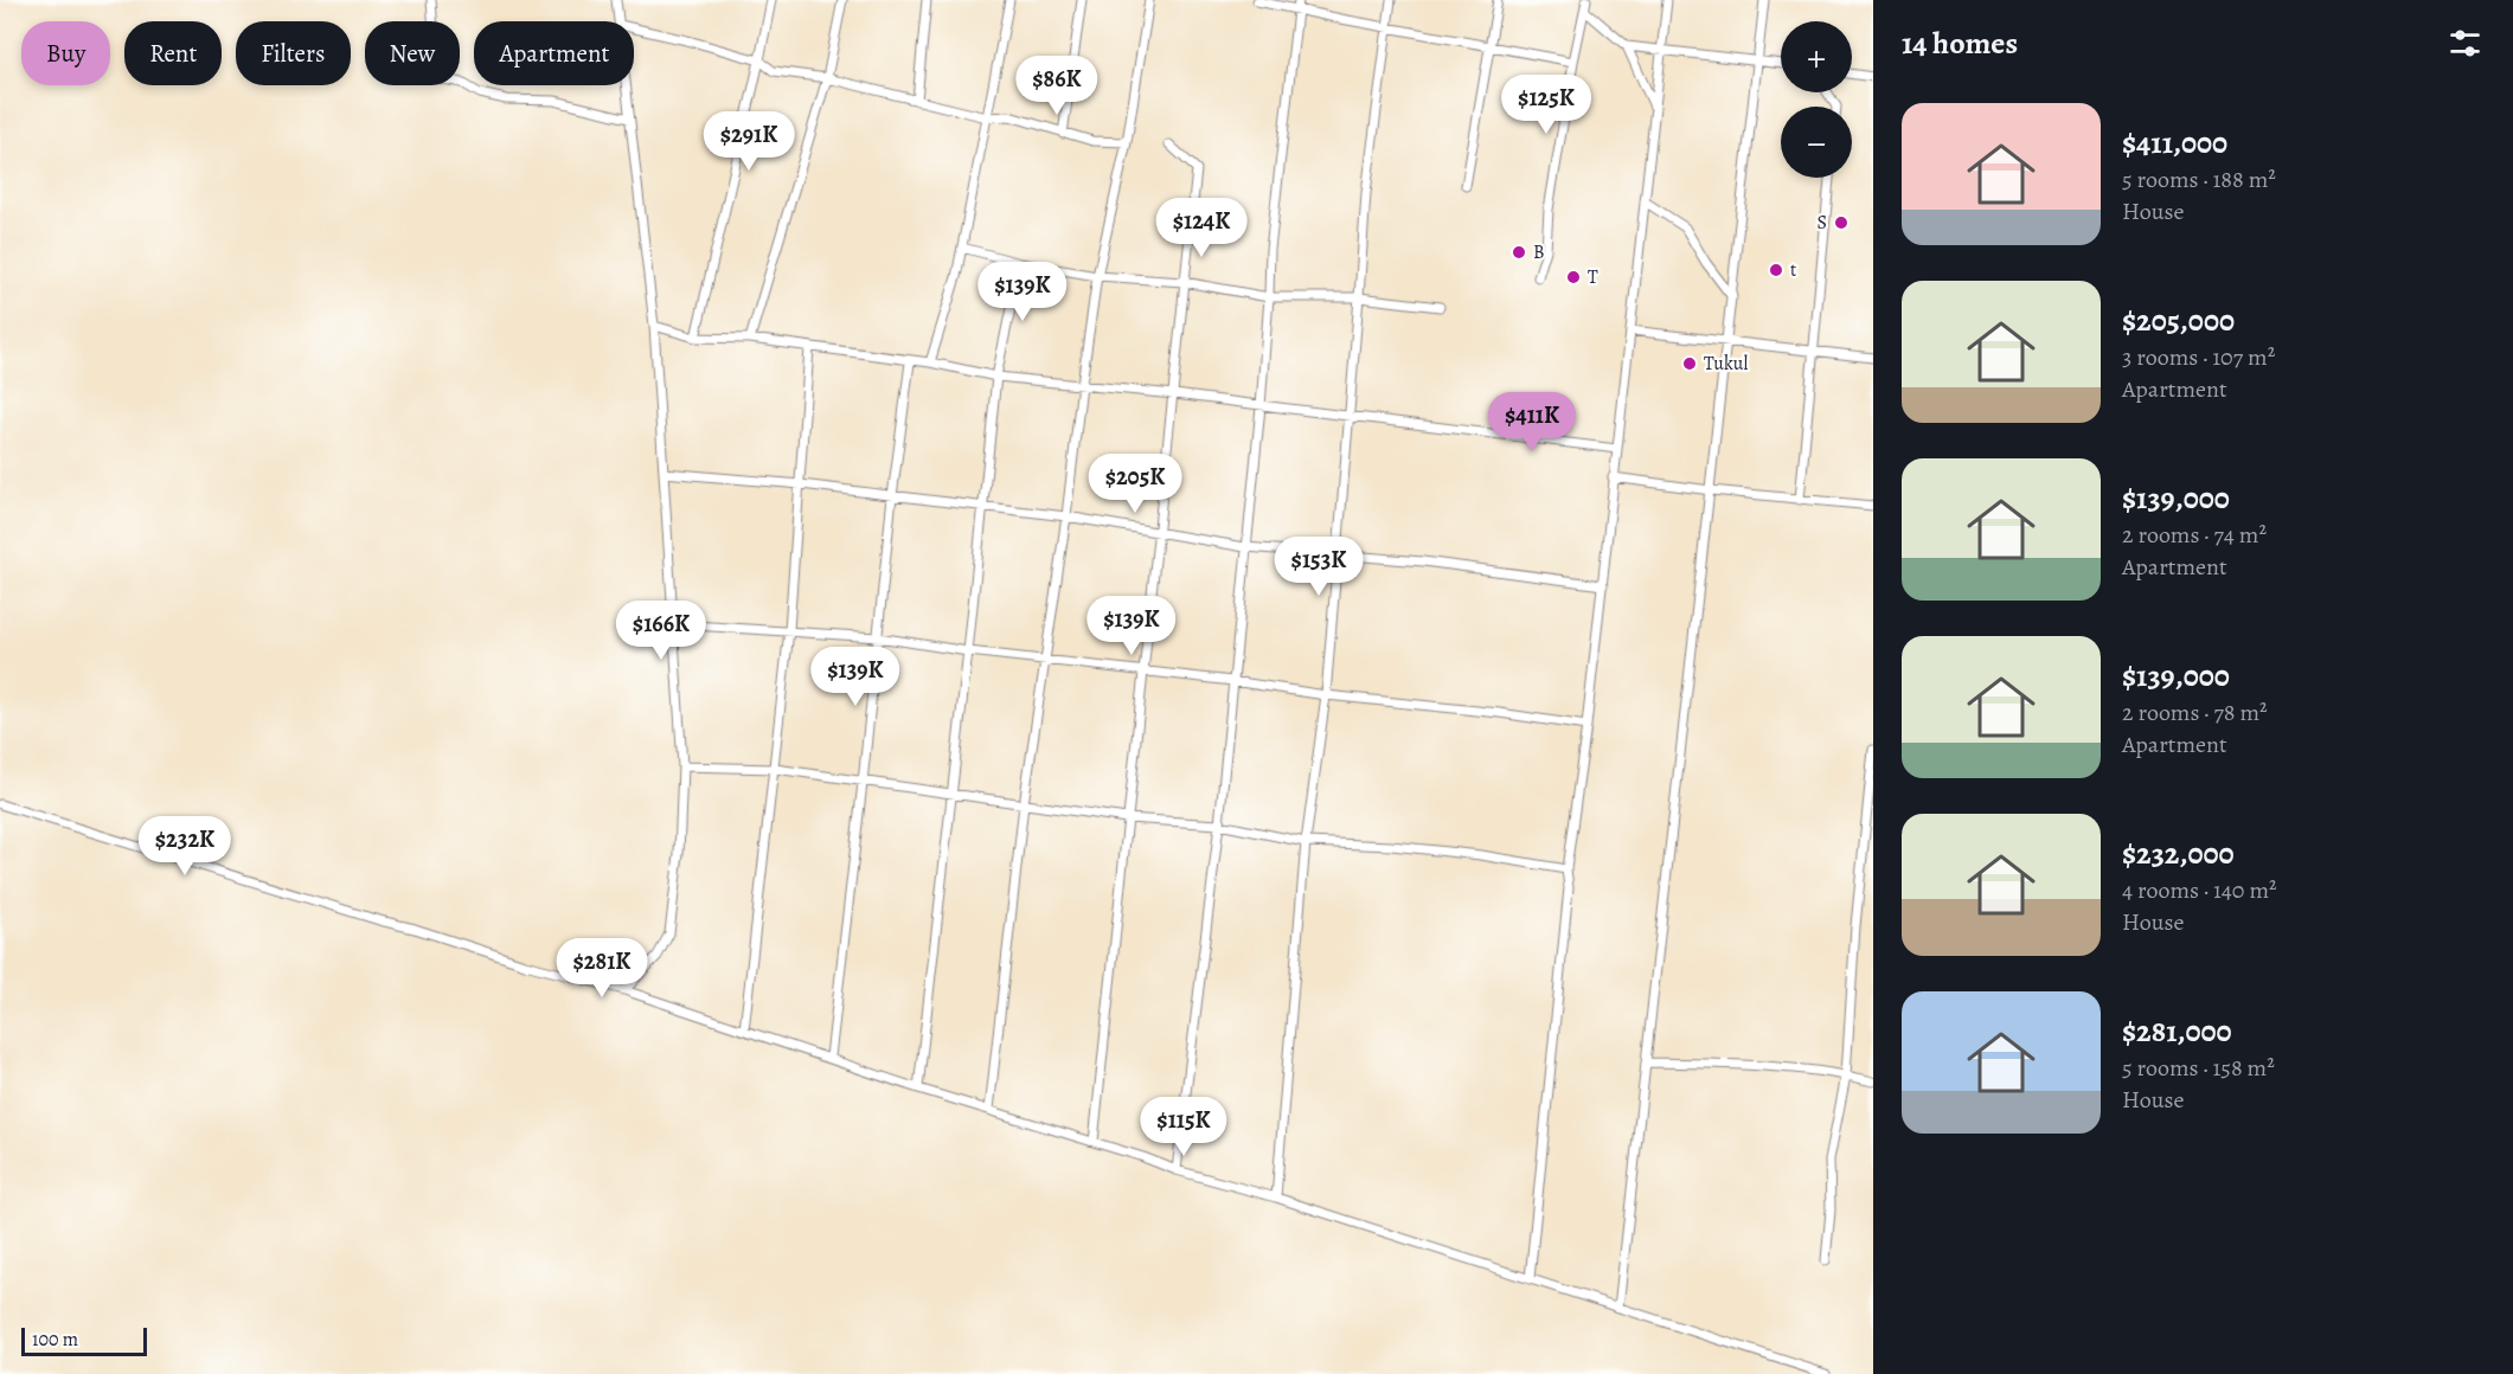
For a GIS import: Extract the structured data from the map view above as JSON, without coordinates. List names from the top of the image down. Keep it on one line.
{"places":["S","B","t","T","Tukul"],"scale_bar":"100 m","page":{"heading":"14 homes","map_buttons":["+","−"],"chip":["Buy","Rent","Filters","New","Apartment"],"price":["$86K","$125K","$291K","$124K","$139K","$411K","$205K","$153K","$139K","$166K","$139K","$232K","$281K","$115K"],"list":[{"name":"$411,000","note":"5 rooms · 188 m² · House"},{"name":"$205,000","note":"3 rooms · 107 m² · Apartment"},{"name":"$139,000","note":"2 rooms · 74 m² · Apartment"},{"name":"$139,000","note":"2 rooms · 78 m² · Apartment"},{"name":"$232,000","note":"4 rooms · 140 m² · House"},{"name":"$281,000","note":"5 rooms · 158 m² · House"}],"scale":"100 m"}}
